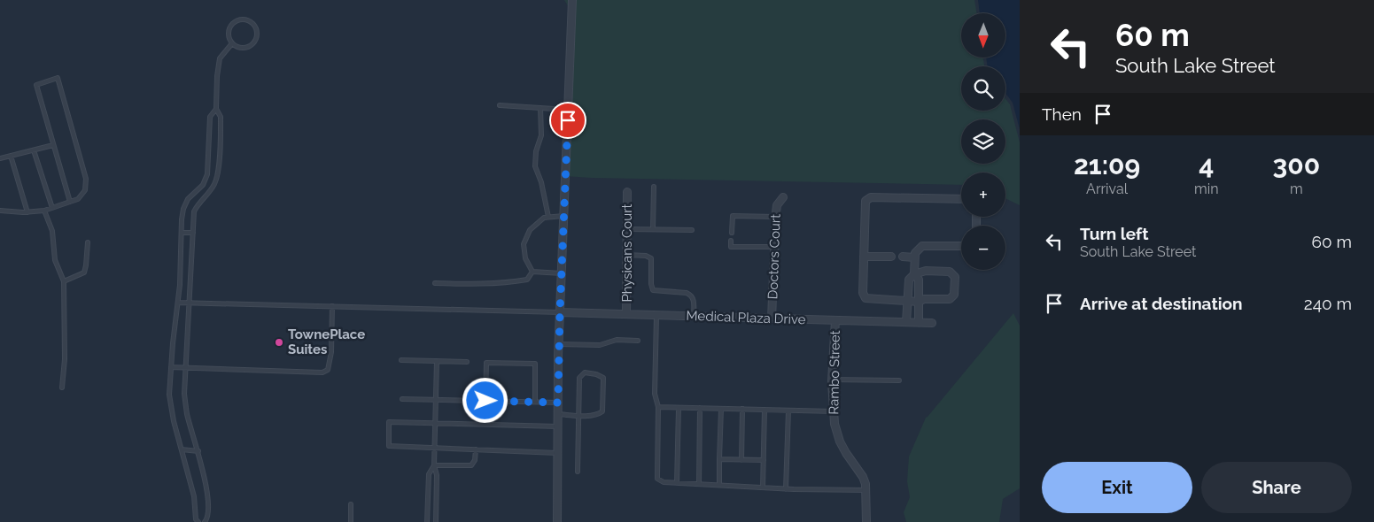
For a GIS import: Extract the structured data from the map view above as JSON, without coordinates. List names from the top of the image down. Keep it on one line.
{"streets":{"street":["Physicans Court","Doctors Court","Medical Plaza Drive","Rambo Street"]},"crossings":[["Physicans Court","Medical Plaza Drive"],["Doctors Court","Medical Plaza Drive"],["Medical Plaza Drive","Rambo Street"]],"places":["TownePlace Suites"],"north":"bottom","page":{"turn":["60 m","South Lake Street"],"map_buttons":["+","−"],"then":"Then","eta":["21:09","Arrival","4","min","300","m"],"list":[{"name":"Turn left","note":"South Lake Street","value":"60 m"},{"name":"Arrive at destination","value":"240 m"}],"buttons":["Exit","Share"]}}
